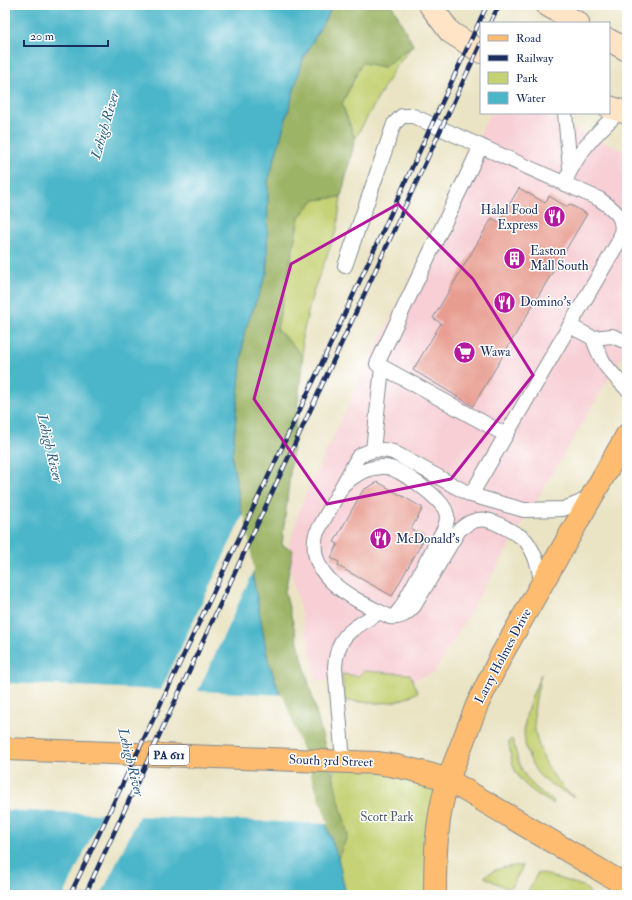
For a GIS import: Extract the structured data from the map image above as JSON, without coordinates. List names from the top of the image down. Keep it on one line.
{"streets":{"main road":["Larry Holmes Drive","PA 611","South 3rd Street"]},"crossings":[["Larry Holmes Drive","South 3rd Street"]],"water":["Lehigh River"],"parks":["Scott Park"],"places":{"restaurant":["Halal Food Express","Domino's","McDonald's"],"building":["Easton Mall South"],"supermarket":["Wawa"]},"legend":["Road","Railway","Park","Water"],"scale_bar":"20 m"}
